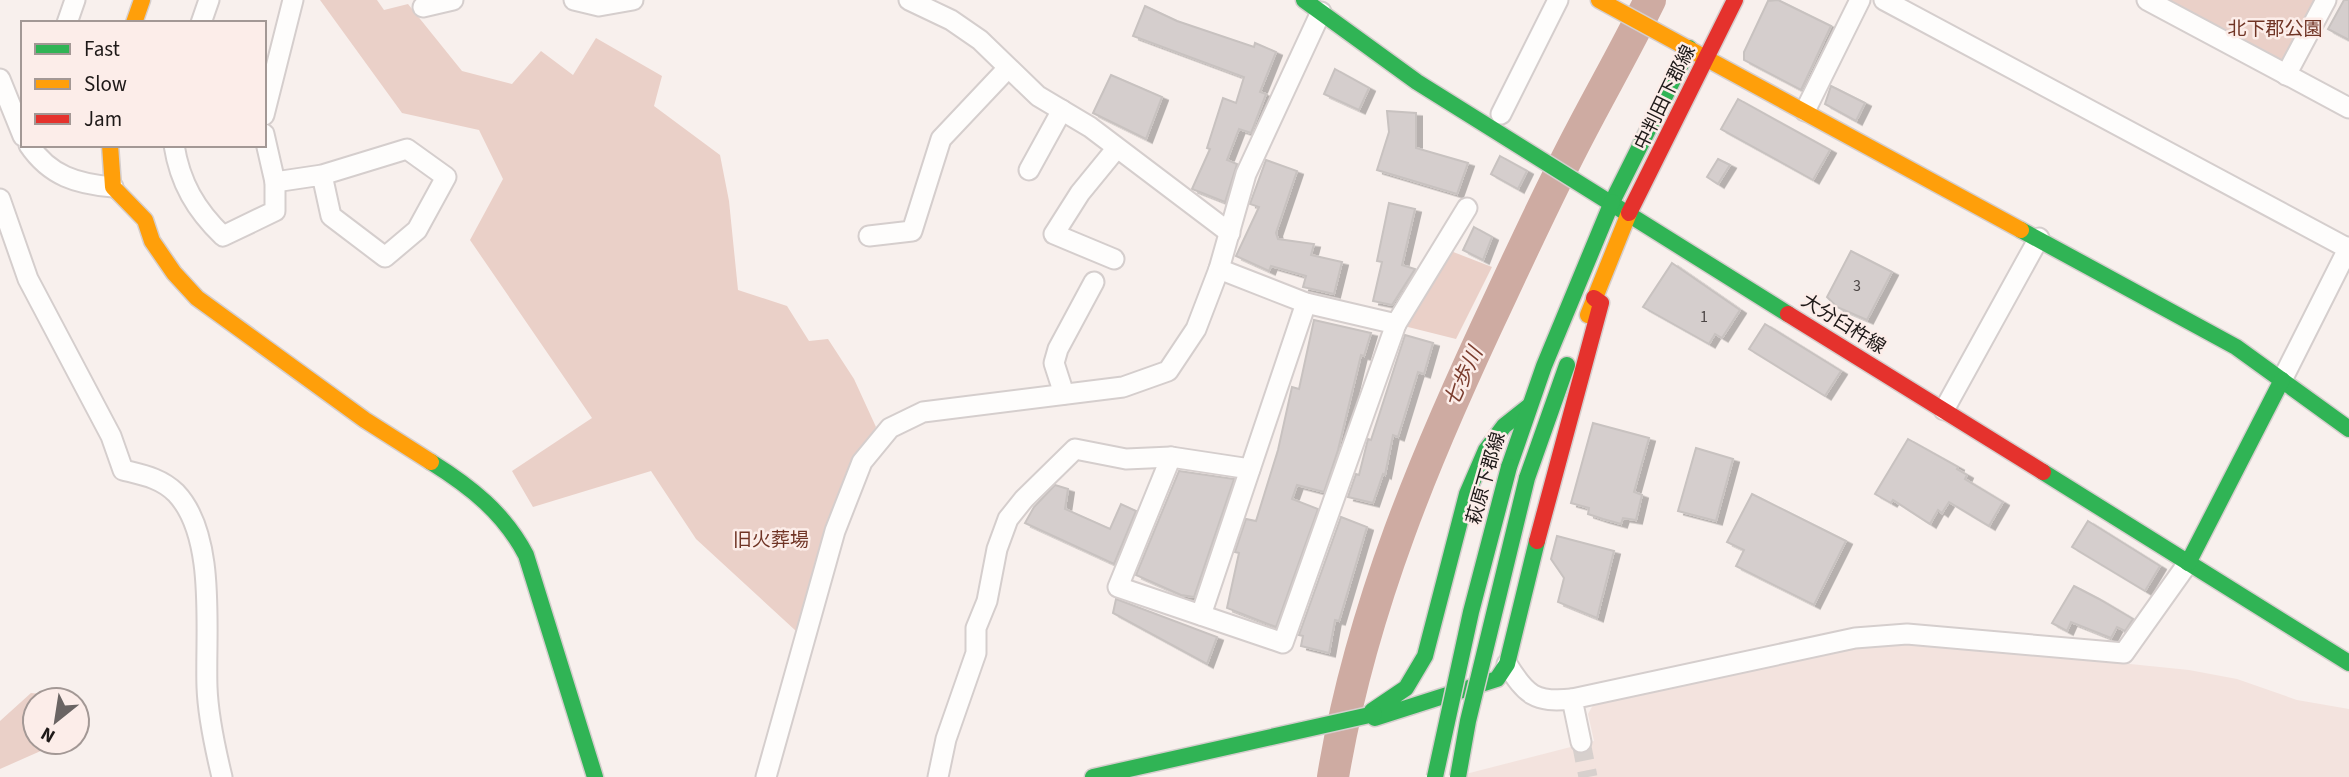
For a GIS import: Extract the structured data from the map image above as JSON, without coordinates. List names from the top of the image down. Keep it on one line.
{"streets":{"main road":["中判田下郡線","大分臼杵線","萩原下郡線"]},"crossings":[["中判田下郡線","大分臼杵線"],["中判田下郡線","萩原下郡線"],["大分臼杵線","萩原下郡線"]],"water":["七歩川"],"parks":["北下郡公園","旧火葬場"],"house_numbers":["3","1"],"legend":["Fast","Slow","Jam"],"north":"bottom left"}
